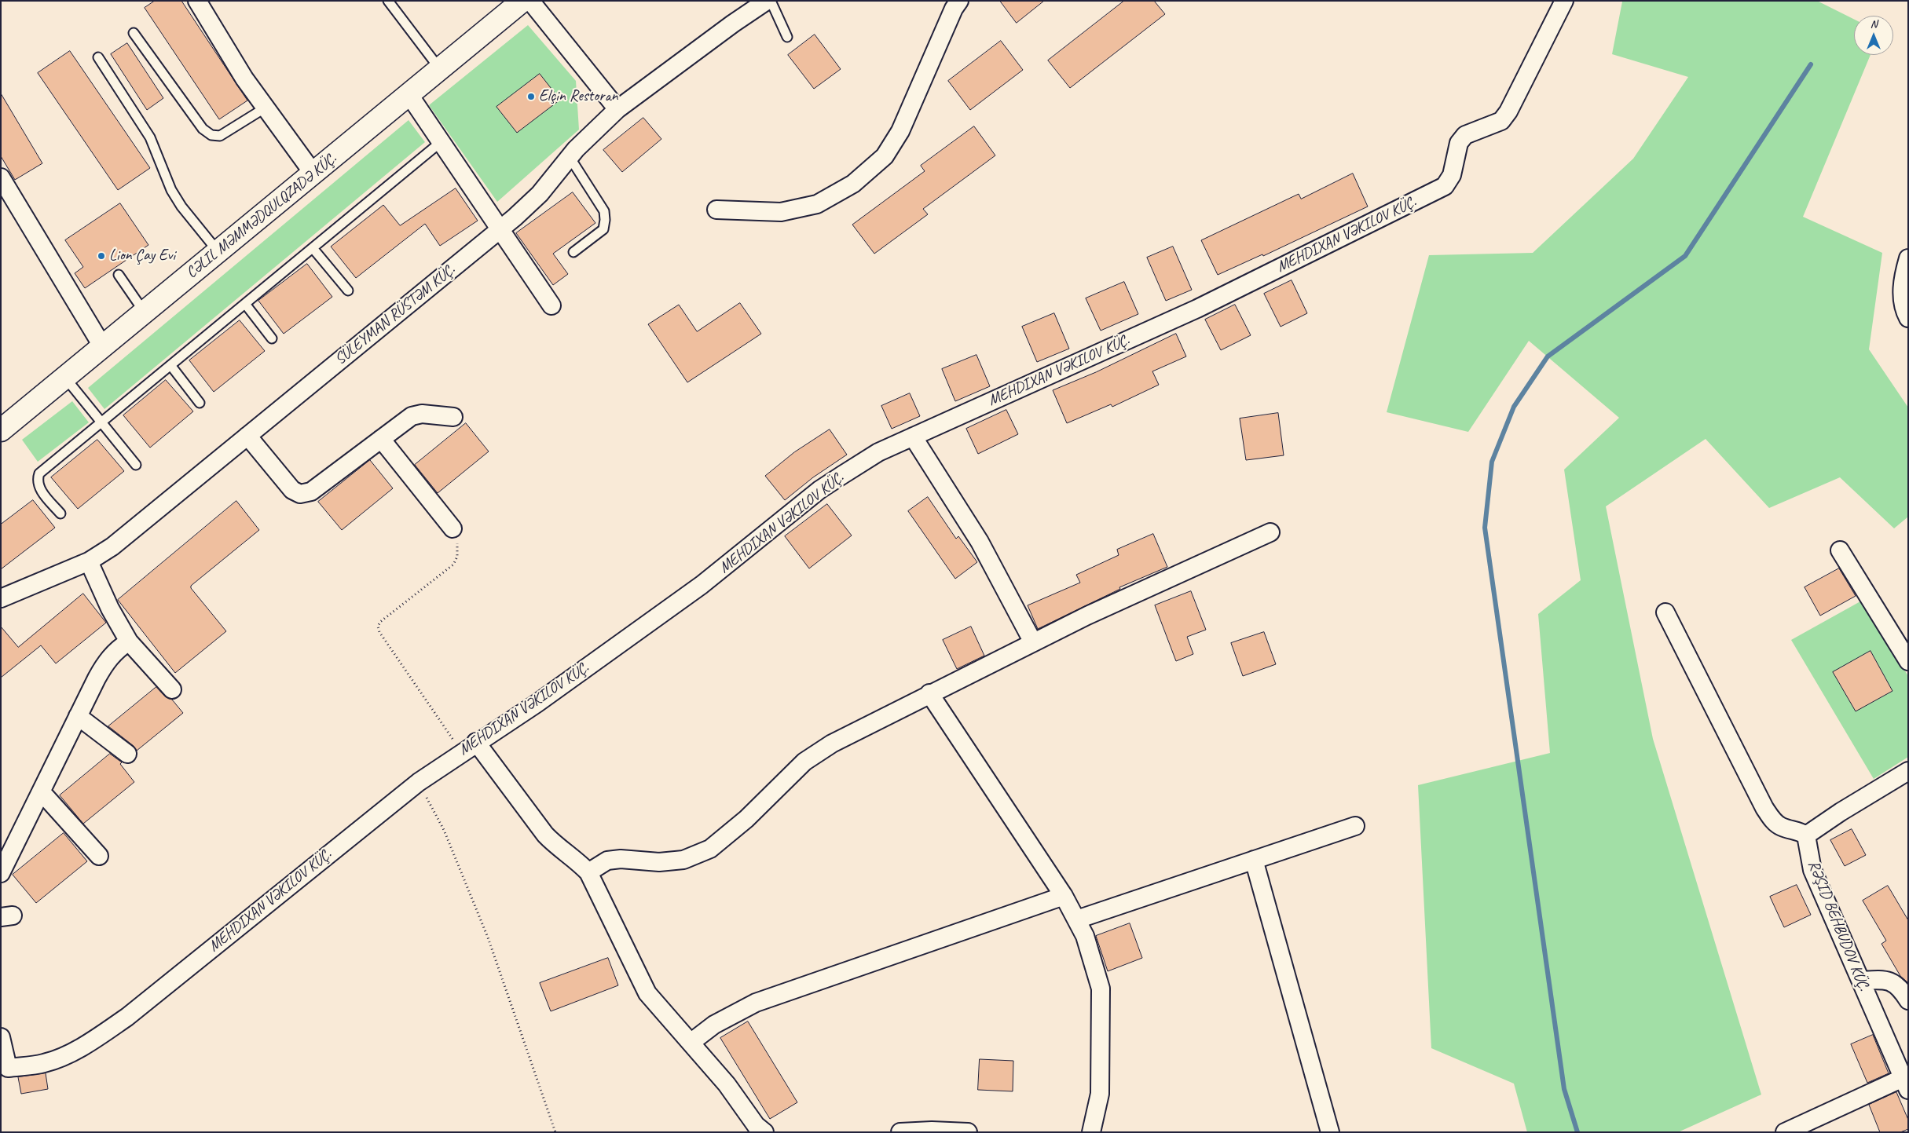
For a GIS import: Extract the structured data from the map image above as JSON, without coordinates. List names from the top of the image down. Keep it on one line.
{"streets":{"street":["CƏLIL MƏMMƏDQULQZADƏ KÜÇ.","MEHDIXAN VƏKILOV KÜÇ.","SÜLEYMAN RÜSTƏM KÜÇ.","RƏŞID BEHBUDOV KÜÇ."]},"places":["Elçin Restoran","Lion Çay Evi"],"north":"top"}
